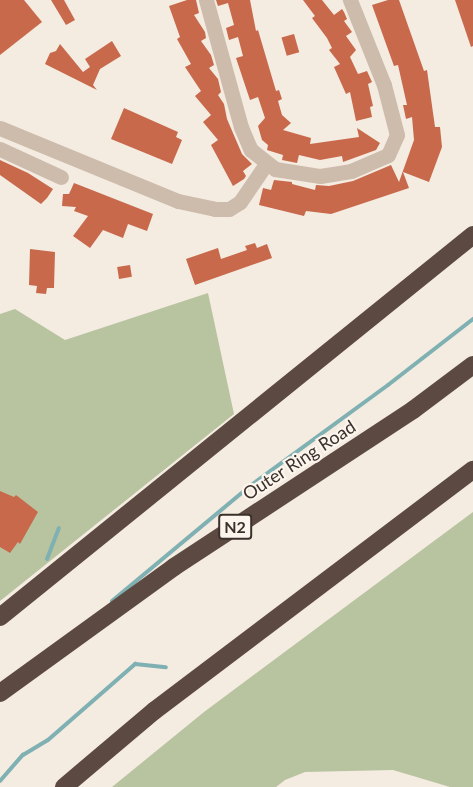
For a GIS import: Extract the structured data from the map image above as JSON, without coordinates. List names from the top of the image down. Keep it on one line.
{"streets":{"highway":["Outer Ring Road","N2"]}}
